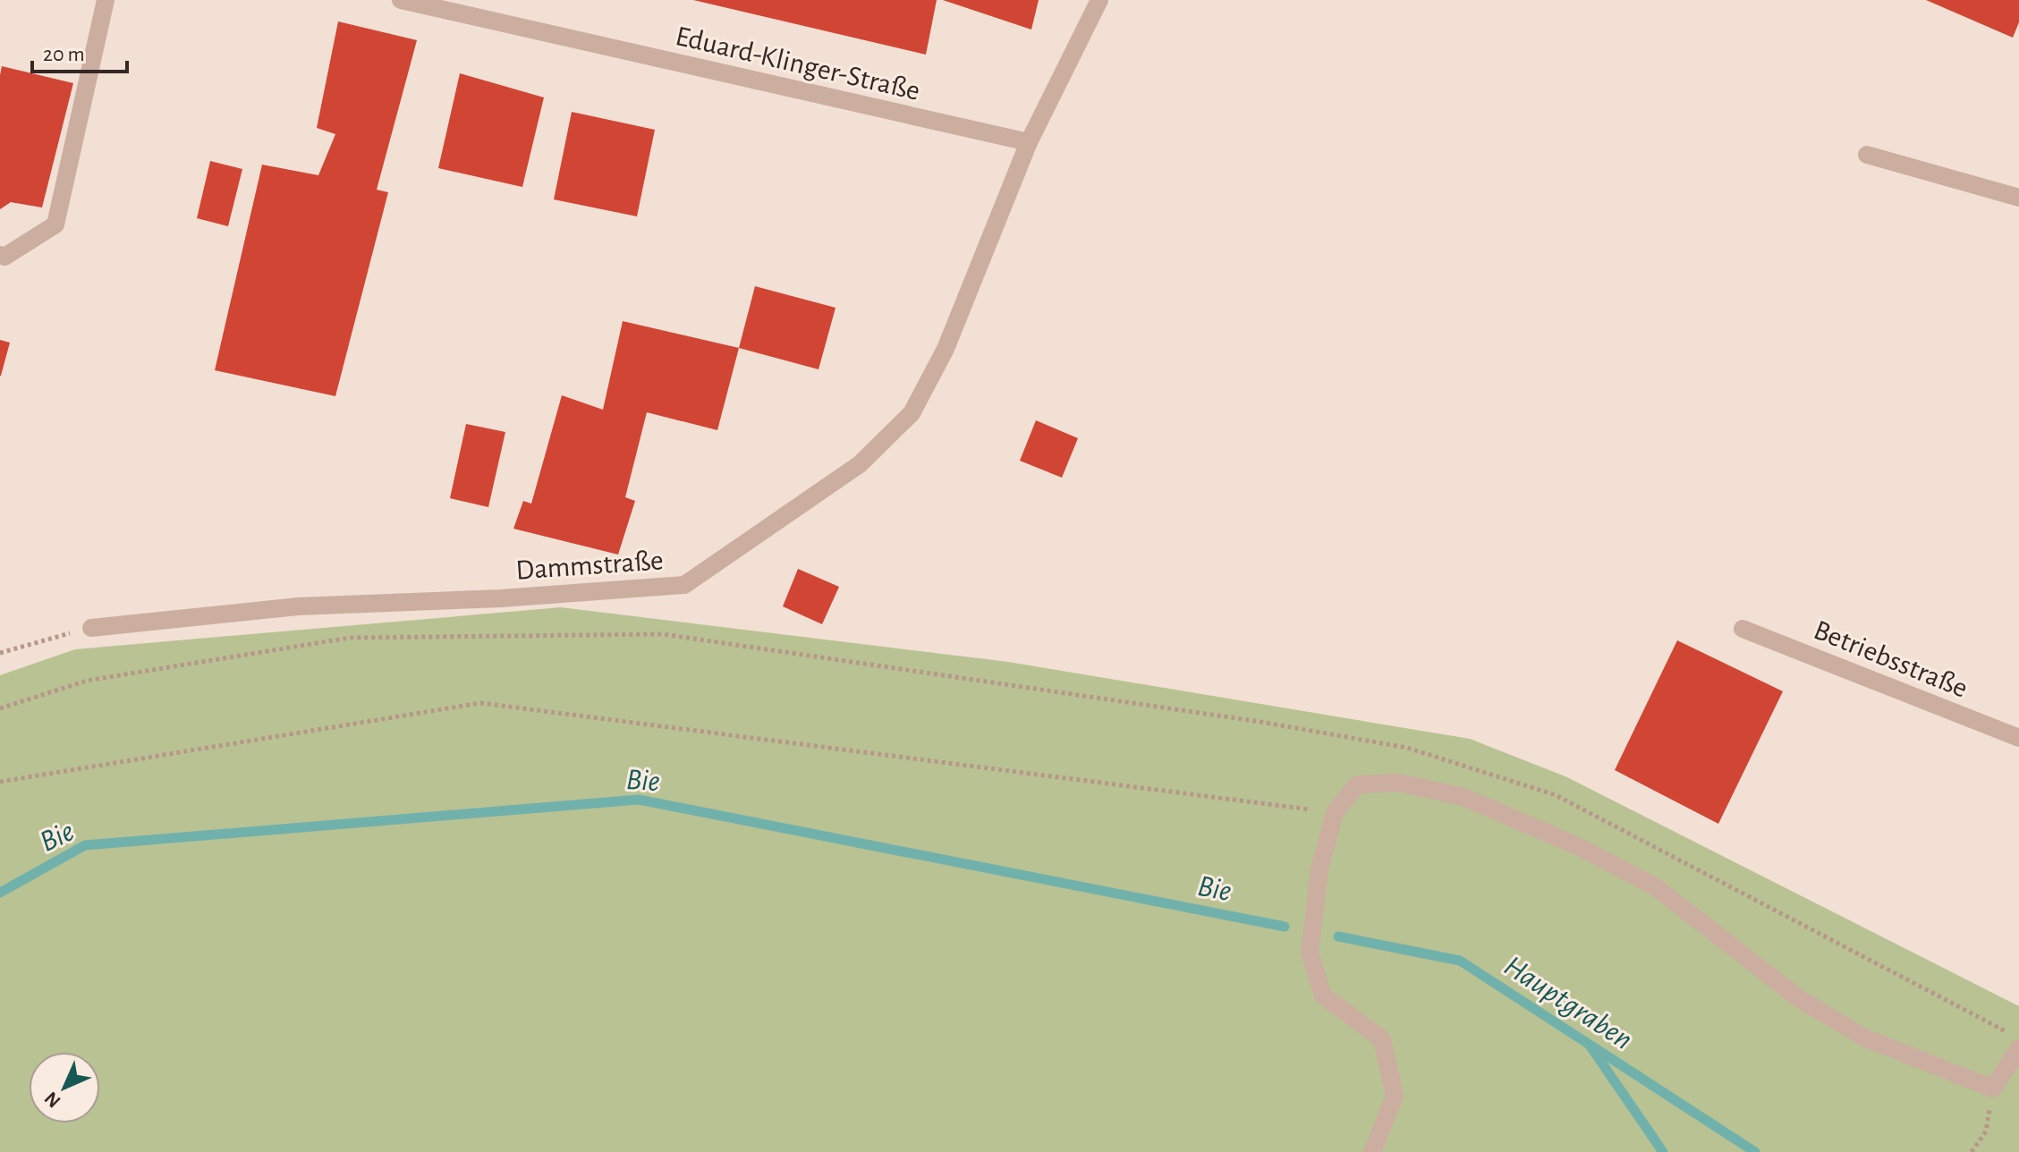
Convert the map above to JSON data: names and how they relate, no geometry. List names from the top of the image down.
{
  "streets": {
    "street": ["Eduard-Klinger-Straße", "Dammstraße", "Betriebsstraße"]
  },
  "crossings": [
    ["Eduard-Klinger-Straße", "Dammstraße"]
  ],
  "water": ["Bie", "Hauptgraben"],
  "scale_bar": "20 m",
  "north": "bottom left"
}
